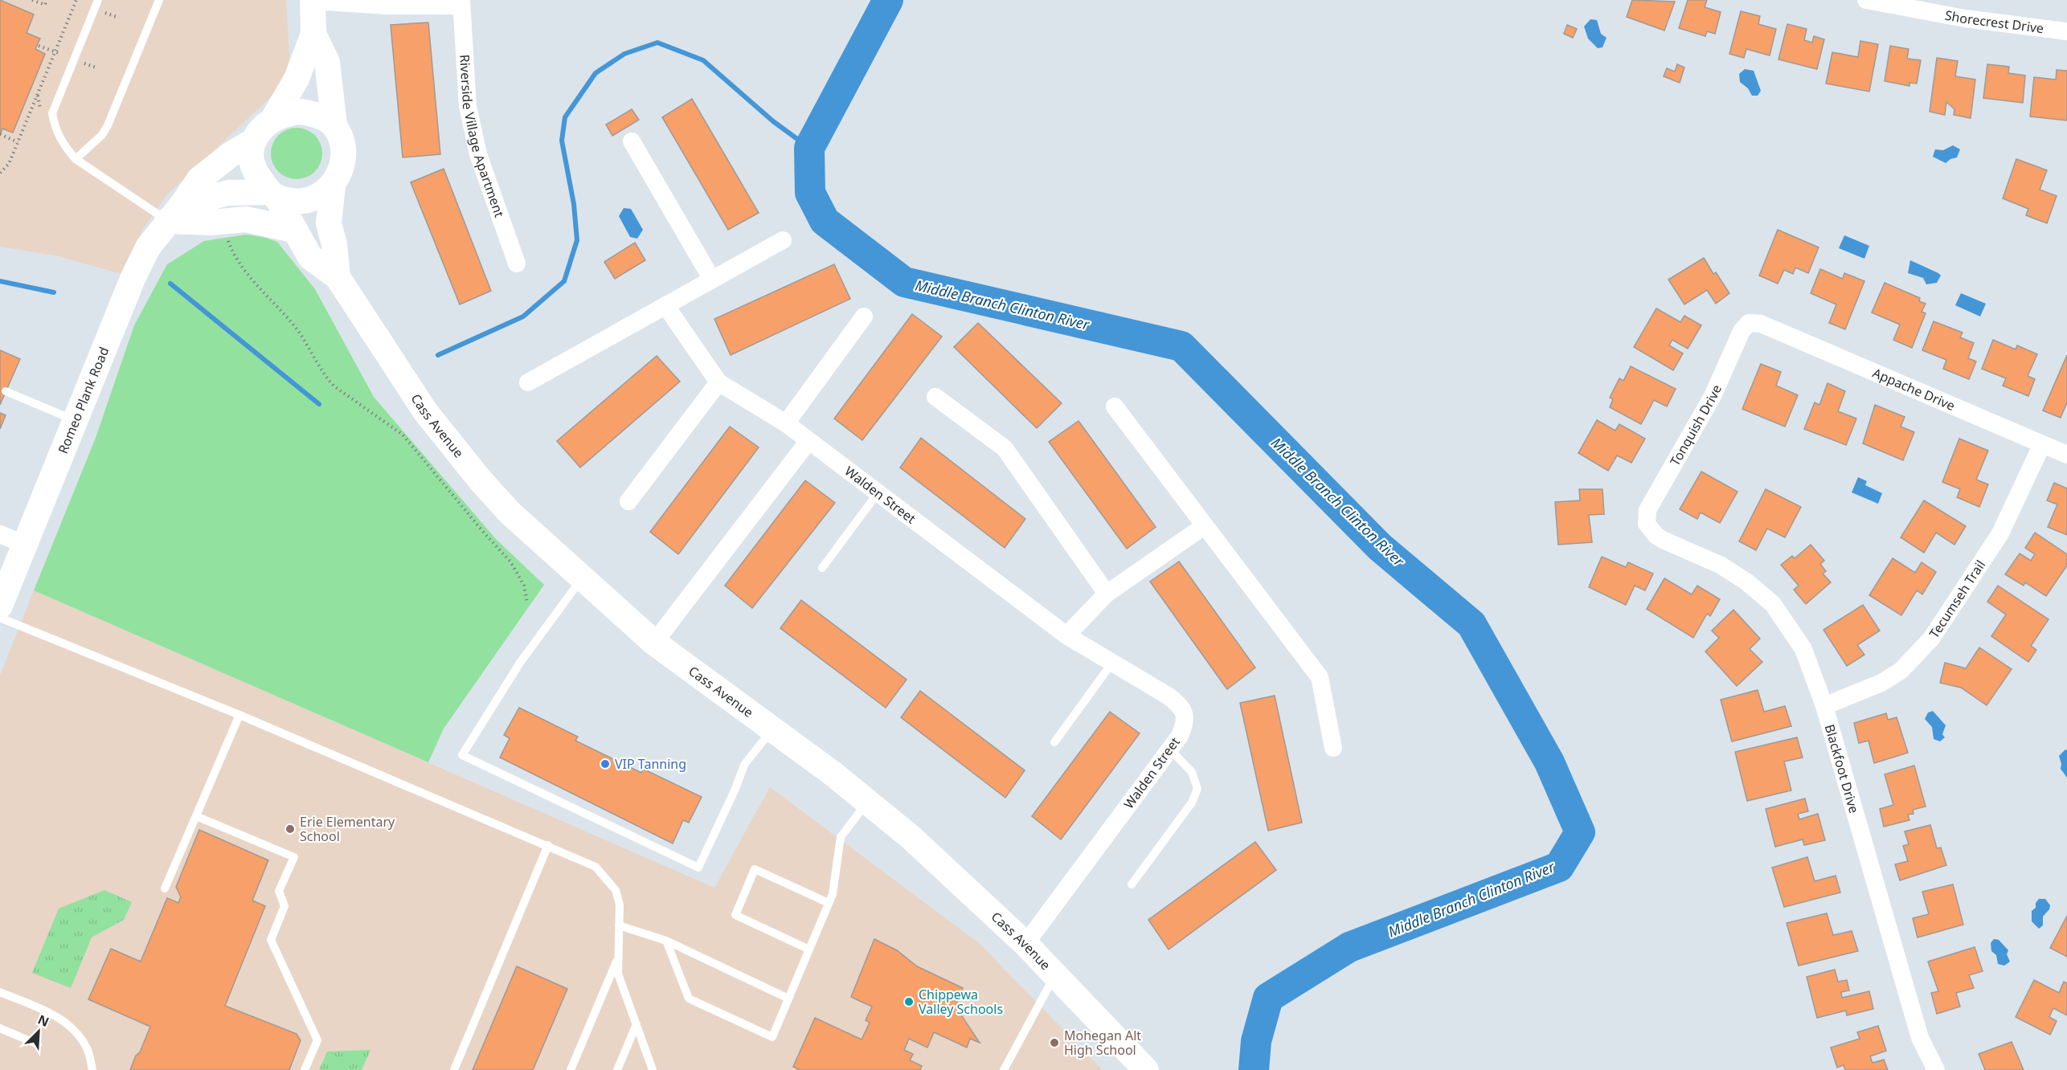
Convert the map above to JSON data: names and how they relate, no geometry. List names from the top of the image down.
{
  "streets": {
    "main road": ["Romeo Plank Road", "Cass Avenue"],
    "street": [
      "Shorecrest Drive",
      "Riverside Village Apartment",
      "Appache Drive",
      "Tonquish Drive",
      "Walden Street",
      "Tecumseh Trail",
      "Blackfoot Drive"
    ]
  },
  "crossings": [
    ["Appache Drive", "Tonquish Drive"],
    ["Appache Drive", "Tecumseh Trail"],
    ["Romeo Plank Road", "Cass Avenue"],
    ["Tonquish Drive", "Blackfoot Drive"],
    ["Cass Avenue", "Walden Street"],
    ["Tecumseh Trail", "Blackfoot Drive"]
  ],
  "water": ["Middle Branch Clinton River"],
  "places": [
    "VIP Tanning",
    "Erie Elementary School",
    "Chippewa Valley Schools",
    "Mohegan Alt High School"
  ],
  "north": "top right"
}
